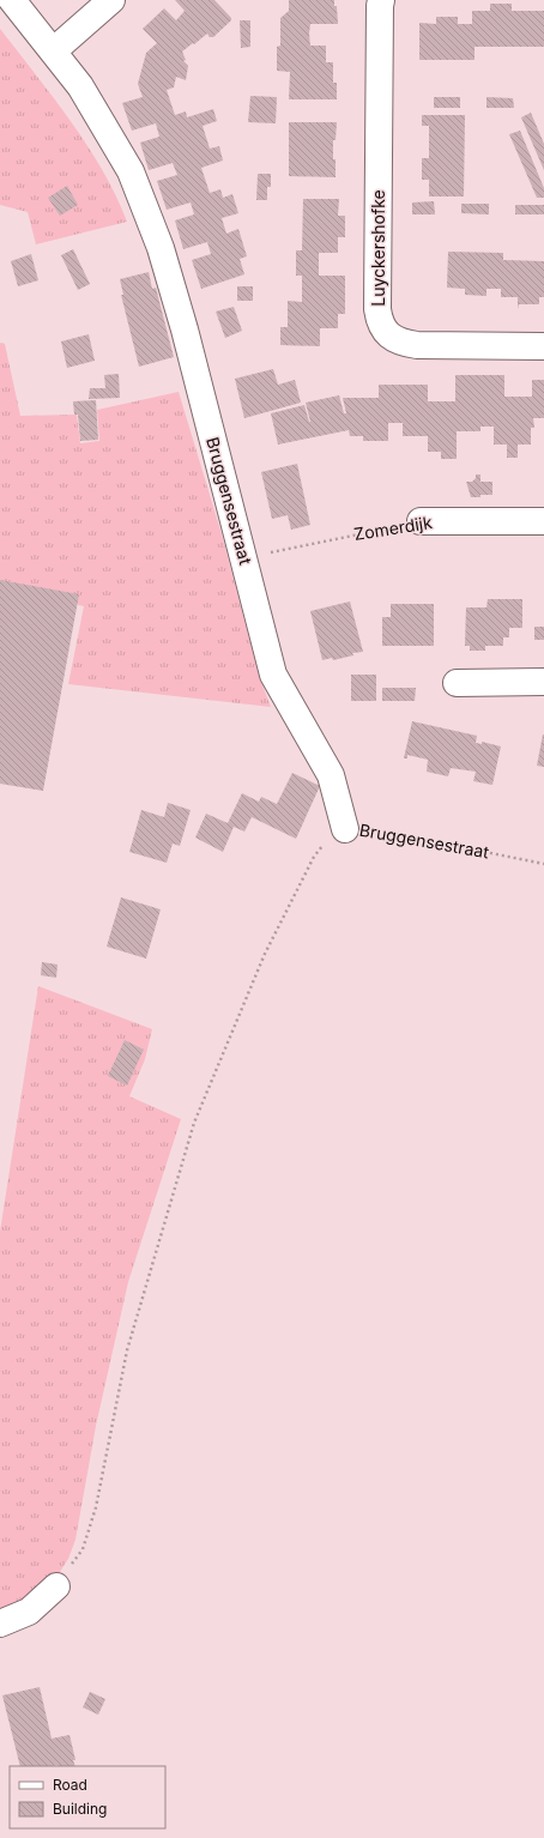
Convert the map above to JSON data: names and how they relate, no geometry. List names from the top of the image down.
{
  "streets": {
    "street": ["Luyckershofke", "Bruggensestraat", "Zomerdijk"]
  },
  "crossings": [
    ["Bruggensestraat", "Zomerdijk"]
  ],
  "legend": ["Road", "Building"]
}
